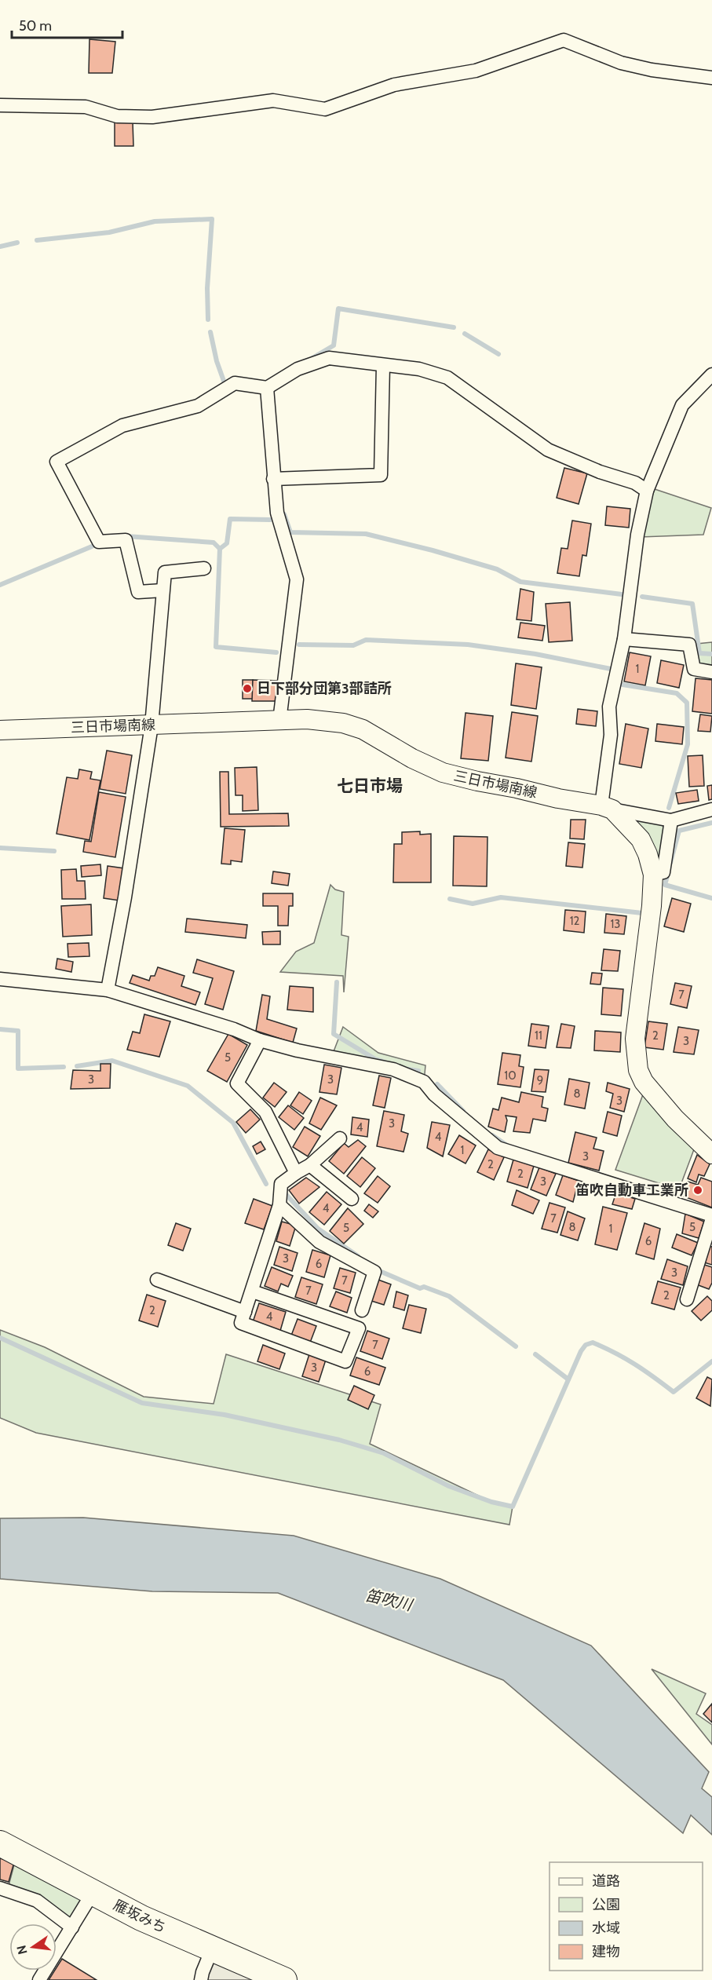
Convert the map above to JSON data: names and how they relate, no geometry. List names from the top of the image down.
{
  "streets": {
    "highway": ["雁坂みち"],
    "main road": ["三日市場南線"]
  },
  "districts": ["七日市場"],
  "water": ["笛吹川"],
  "places": ["日下部分団第3部詰所", "笛吹自動車工業所"],
  "house_numbers": [
    "1",
    "12",
    "13",
    "7",
    "11",
    "2",
    "3",
    "5",
    "10",
    "3",
    "3",
    "9",
    "8",
    "3",
    "3",
    "4",
    "4",
    "1",
    "3",
    "2",
    "2",
    "3",
    "4",
    "7",
    "8",
    "5",
    "5",
    "1",
    "6",
    "3",
    "6",
    "3",
    "7",
    "7",
    "2",
    "2",
    "4",
    "7",
    "3",
    "6"
  ],
  "legend": [
    "道路",
    "公園",
    "水域",
    "建物"
  ],
  "scale_bar": "50 m",
  "north": "left"
}
